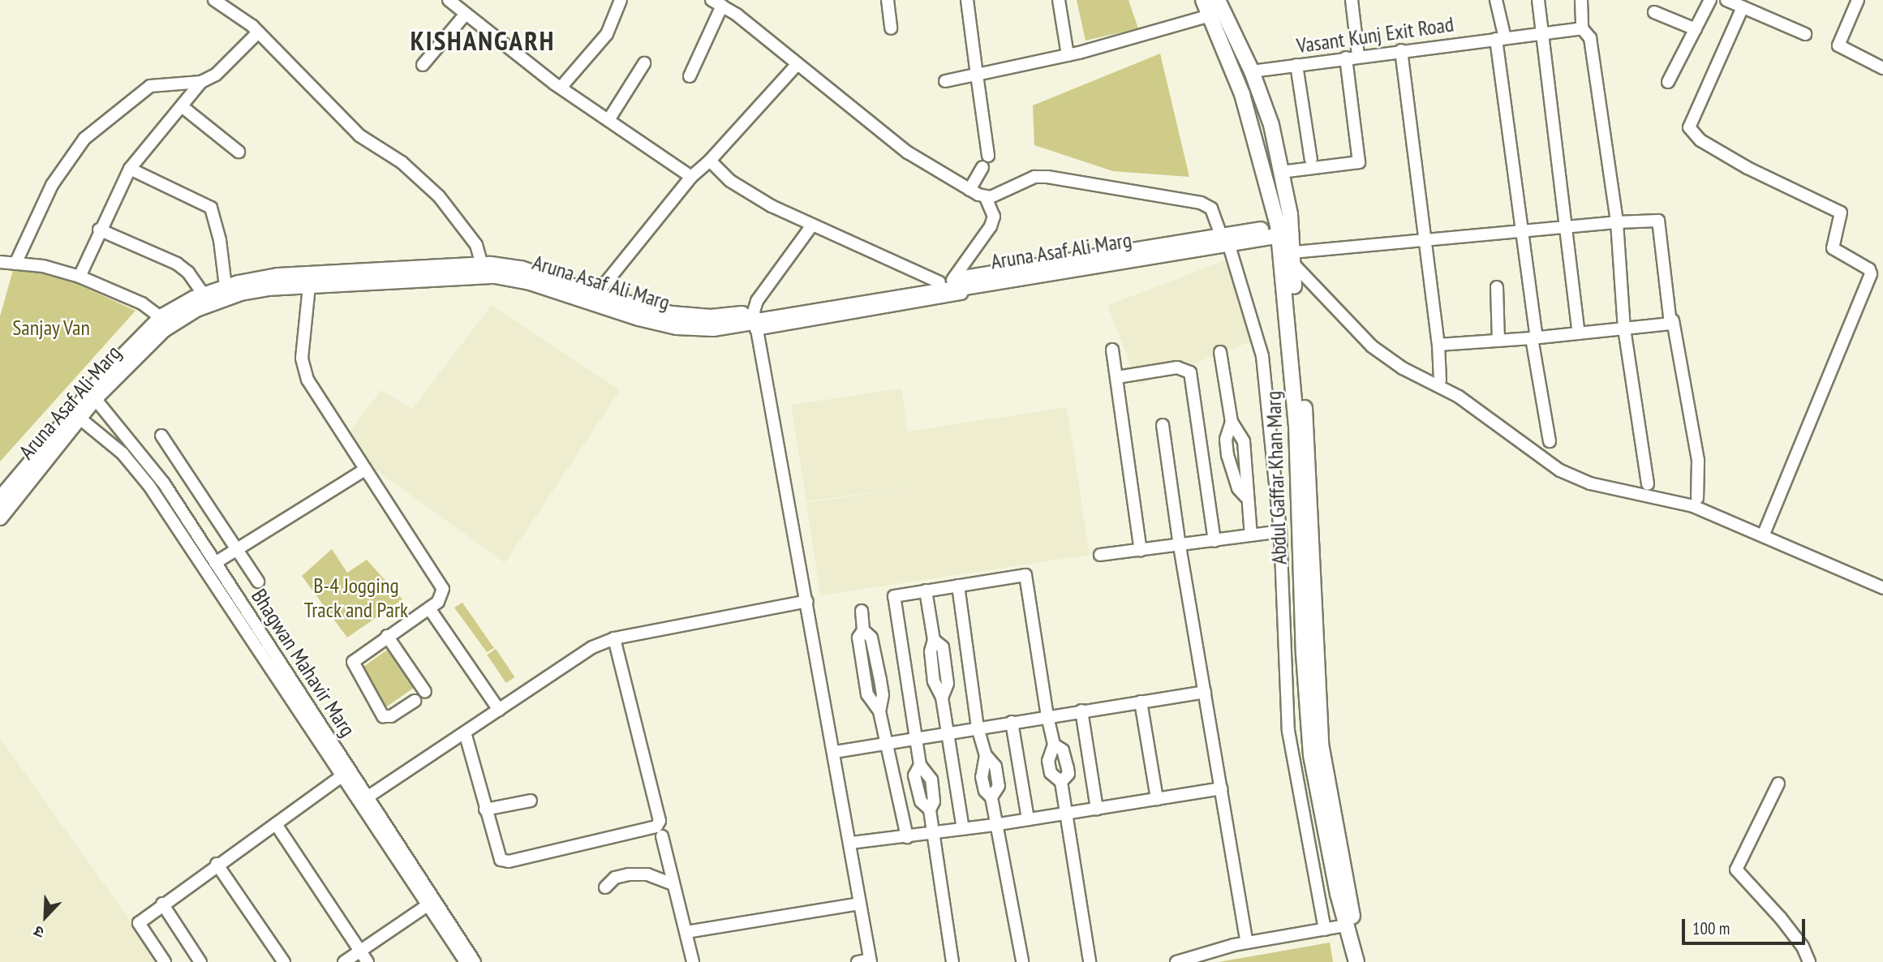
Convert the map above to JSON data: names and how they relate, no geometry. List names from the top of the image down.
{
  "streets": {
    "main road": ["Aruna Asaf Ali Marg", "Abdul Gaffar Khan Marg"],
    "street": ["Vasant Kunj Exit Road", "Bhagwan Mahavir Marg"]
  },
  "crossings": [
    ["Vasant Kunj Exit Road", "Abdul Gaffar Khan Marg"],
    ["Aruna Asaf Ali Marg", "Abdul Gaffar Khan Marg"],
    ["Aruna Asaf Ali Marg", "Bhagwan Mahavir Marg"]
  ],
  "districts": ["KISHANGARH"],
  "parks": ["Sanjay Van", "B-4 Jogging Track and Park"],
  "scale_bar": "100 m",
  "north": "bottom left"
}
